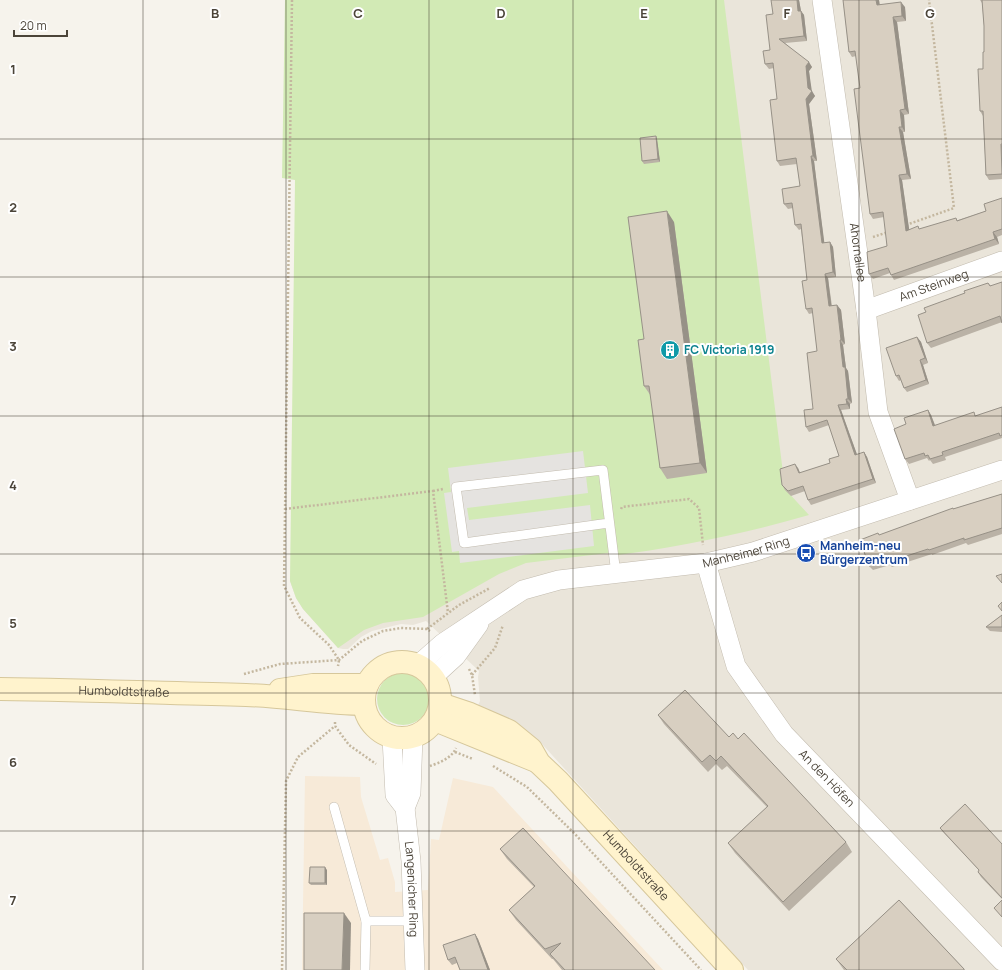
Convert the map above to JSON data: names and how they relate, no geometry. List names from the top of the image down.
{
  "streets": {
    "street": [
      "Ahornallee",
      "Am Steinweg",
      "Manheimer Ring",
      "Humboldtstraße",
      "An den Höfen",
      "Langenicher Ring"
    ]
  },
  "crossings": [
    ["Ahornallee", "Am Steinweg"],
    ["Ahornallee", "Manheimer Ring"],
    ["Manheimer Ring", "Humboldtstraße"],
    ["Manheimer Ring", "An den Höfen"],
    ["Manheimer Ring", "Langenicher Ring"],
    ["Humboldtstraße", "Langenicher Ring"]
  ],
  "places": {
    "building": ["FC Victoria 1919"],
    "bus stop": ["Manheim-neu Bürgerzentrum"]
  },
  "scale_bar": "20 m",
  "grid": {
    "columns": [
      "B",
      "C",
      "D",
      "E",
      "F",
      "G"
    ],
    "rows": [
      "1",
      "2",
      "3",
      "4",
      "5",
      "6",
      "7"
    ]
  }
}
